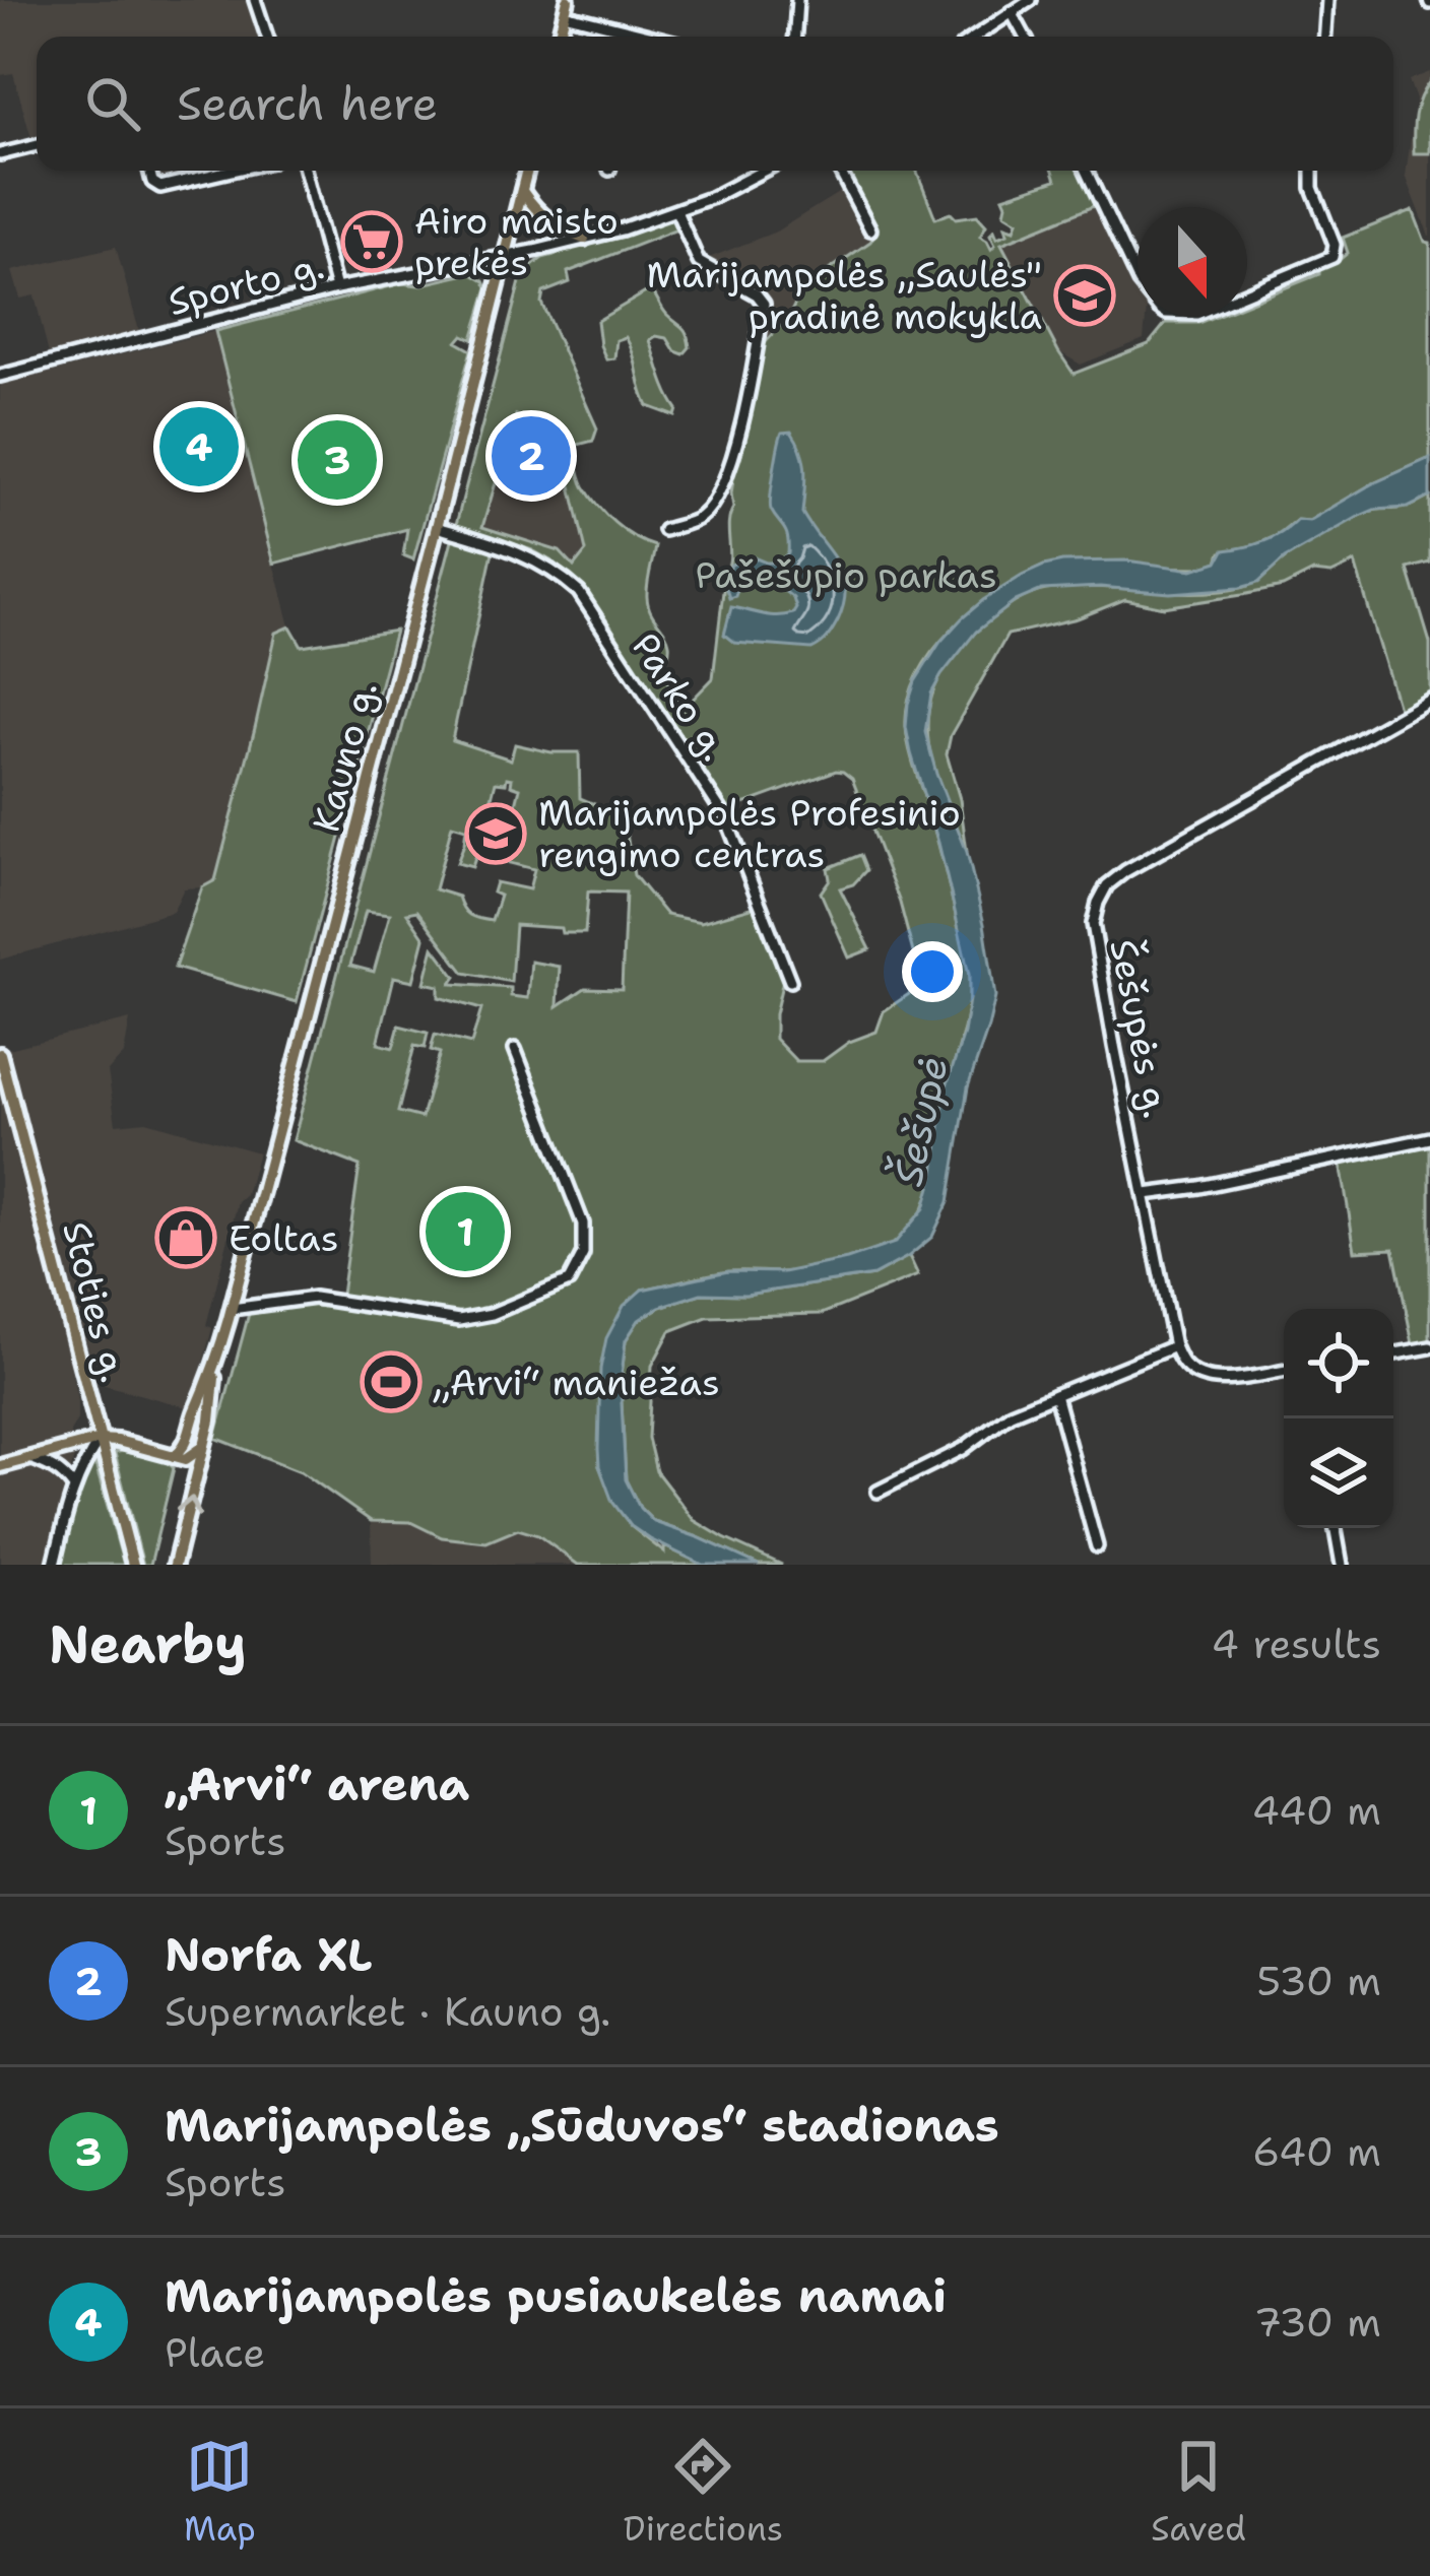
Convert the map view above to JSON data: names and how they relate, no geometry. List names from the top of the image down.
{
  "streets": {
    "main road": ["Kauno g.", "Stoties g."],
    "street": ["Sporto g.", "Parko g.", "Šešupės g."]
  },
  "crossings": [
    ["Sporto g.", "Kauno g."],
    ["Parko g.", "Kauno g."]
  ],
  "water": ["Šešupė"],
  "parks": ["Pašešupio parkas"],
  "places": {
    "supermarket": ["Airo maisto prekės"],
    "school or university": ["Marijampolės ,,Saulės\" pradinė mokykla", "Marijampolės Profesinio rengimo centras"],
    "shop": ["Eoltas"],
    "sports": ["„Arvi“ maniežas"]
  },
  "north": "bottom",
  "page": {
    "search": "Search here",
    "pins": [
      "4",
      "2",
      "3",
      "1"
    ],
    "heading": ["Nearby", "4 results"],
    "list": [
      {
        "mark": "1",
        "name": "„Arvi“ arena",
        "note": "Sports",
        "value": "440 m"
      },
      {
        "mark": "2",
        "name": "Norfa XL",
        "note": "Supermarket · Kauno g.",
        "value": "530 m"
      },
      {
        "mark": "3",
        "name": "Marijampolės „Sūduvos“ stadionas",
        "note": "Sports",
        "value": "640 m"
      },
      {
        "mark": "4",
        "name": "Marijampolės pusiaukelės namai",
        "note": "Place",
        "value": "730 m"
      }
    ],
    "nav": ["Map", "Directions", "Saved"]
  }
}
